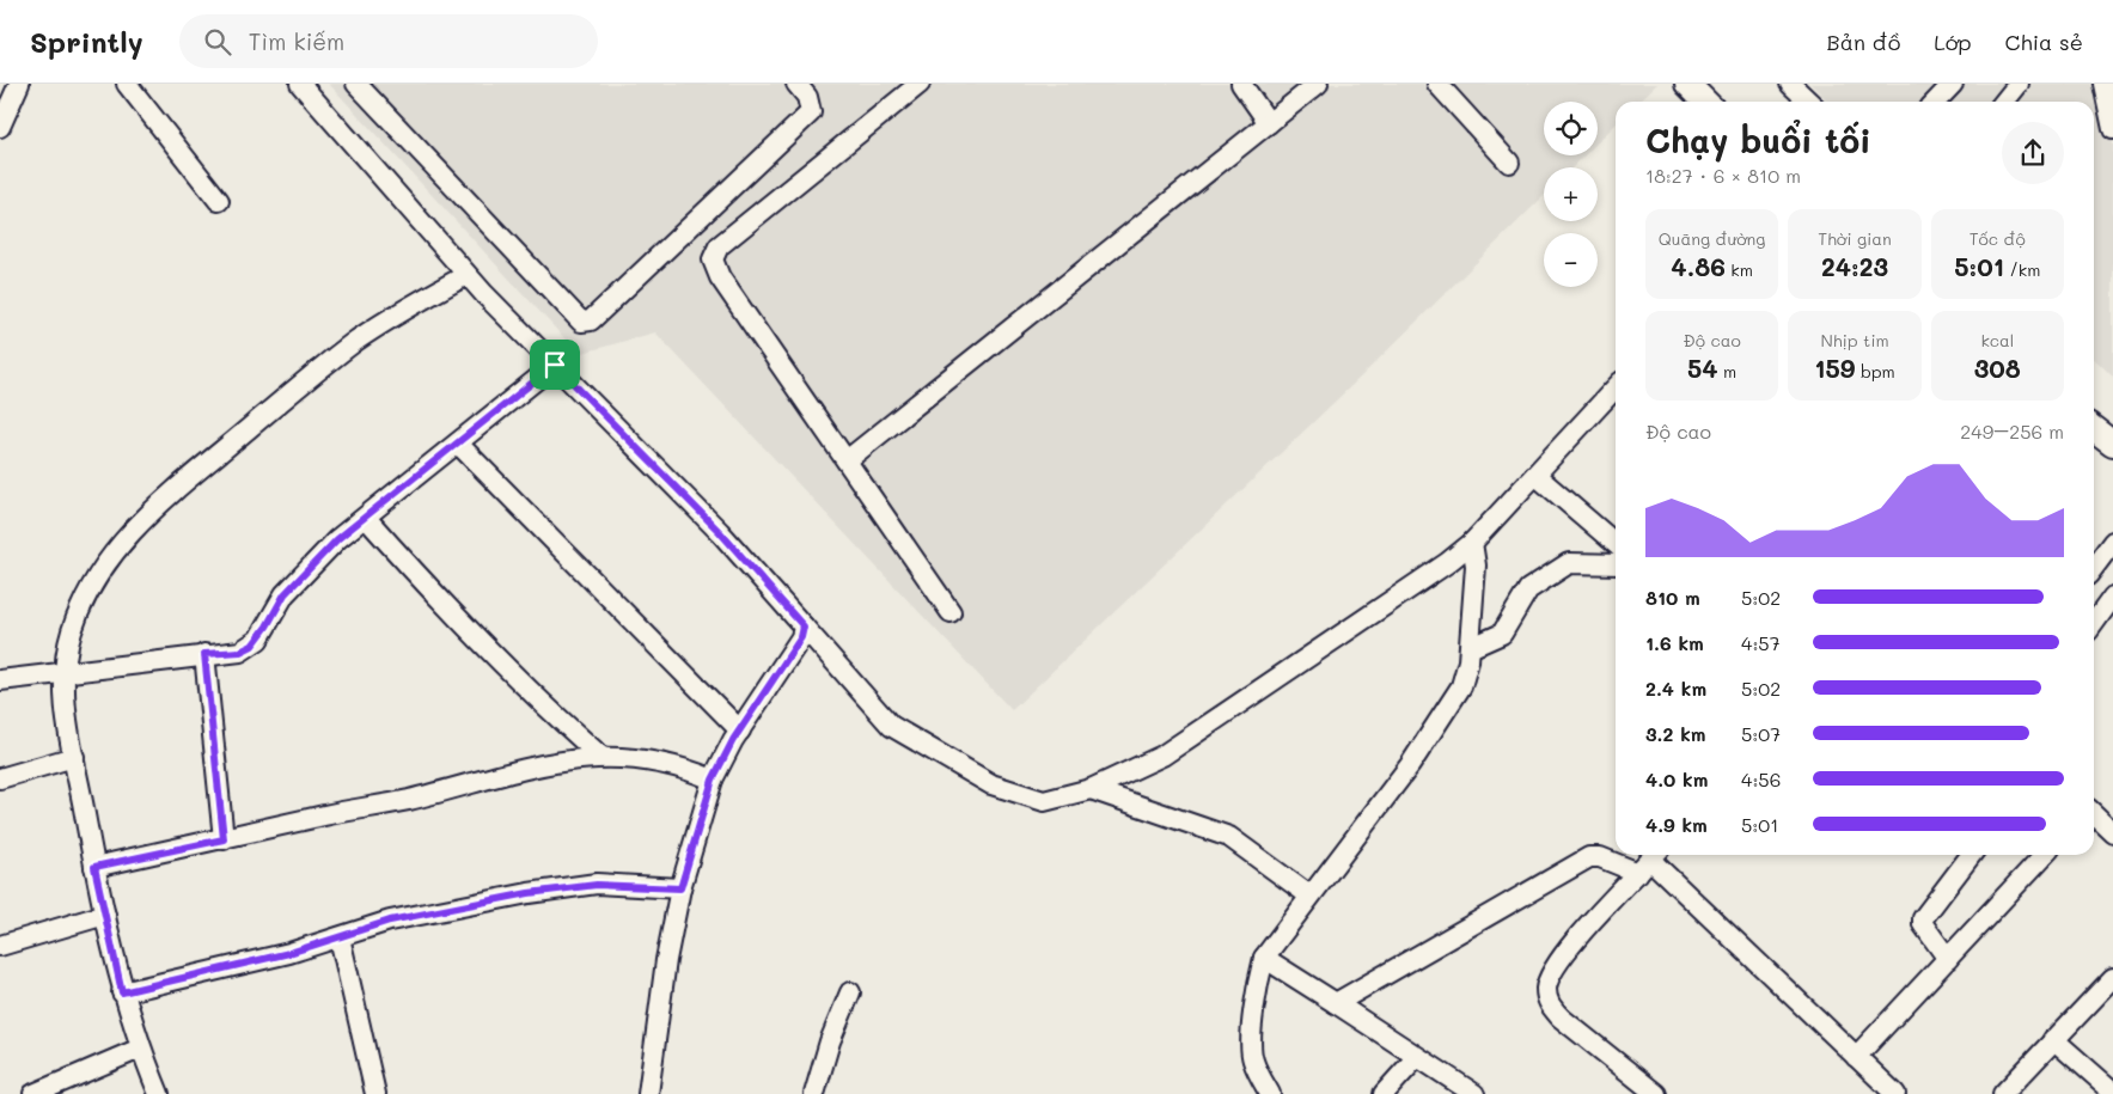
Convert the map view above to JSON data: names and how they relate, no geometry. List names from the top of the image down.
{
  "page": {
    "header": "Sprintly",
    "search": "Tìm kiếm",
    "nav": ["Bản đồ", "Lớp", "Chia sẻ"],
    "map_buttons": ["+", "−"],
    "heading": ["Chạy buổi tối", "18:27 · 6 × 810 m"],
    "stats": [
      ["Quãng đường", "4.86 km"],
      ["Thời gian", "24:23"],
      ["Tốc độ", "5:01 /km"],
      ["Độ cao", "54 m"],
      ["Nhịp tim", "159 bpm"],
      ["kcal", "308"]
    ],
    "chart": ["Độ cao", "249–256 m"],
    "list": [
      {
        "name": "810 m",
        "note": "5:02"
      },
      {
        "name": "1.6 km",
        "note": "4:57"
      },
      {
        "name": "2.4 km",
        "note": "5:02"
      },
      {
        "name": "3.2 km",
        "note": "5:07"
      },
      {
        "name": "4.0 km",
        "note": "4:56"
      },
      {
        "name": "4.9 km",
        "note": "5:01"
      }
    ]
  }
}
